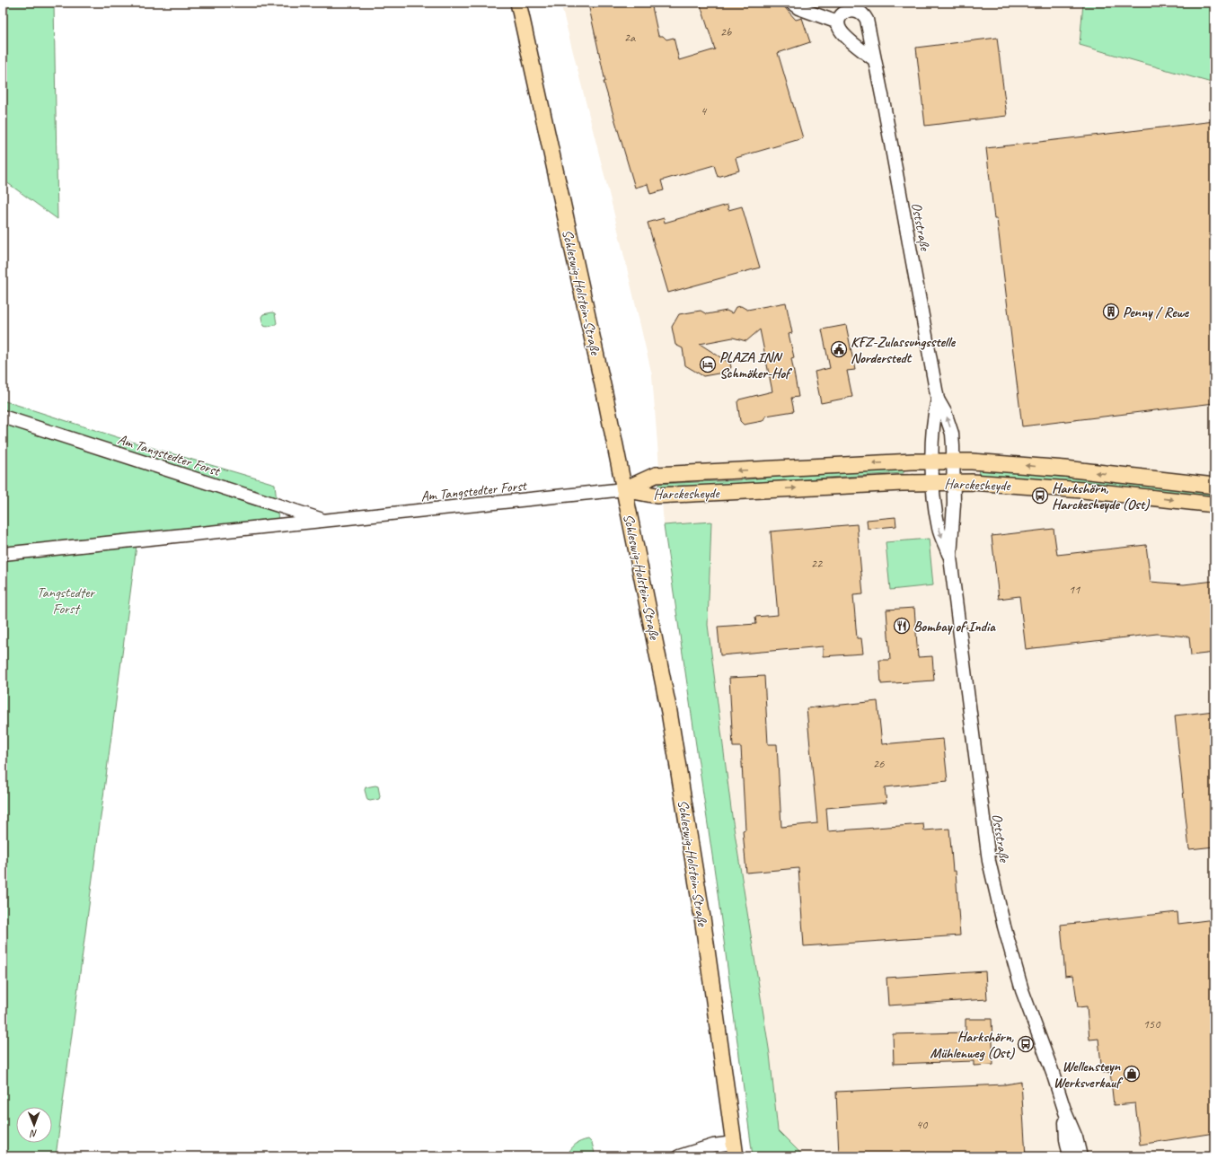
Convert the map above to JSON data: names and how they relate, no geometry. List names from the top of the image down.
{
  "streets": {
    "main road": ["Schleswig-Holstein-Straße", "Harckesheyde"],
    "street": ["Oststraße", "Am Tangstedter Forst"]
  },
  "crossings": [
    ["Oststraße", "Harckesheyde"],
    ["Schleswig-Holstein-Straße", "Am Tangstedter Forst"],
    ["Schleswig-Holstein-Straße", "Harckesheyde"],
    ["Am Tangstedter Forst", "Harckesheyde"]
  ],
  "parks": ["Tangstedter Forst"],
  "places": {
    "building": ["Penny / Rewe"],
    "public building": ["KFZ-Zulassungsstelle Norderstedt"],
    "hotel": ["PLAZA INN Schmöker-Hof"],
    "bus stop": ["Harkshörn, Harckesheyde (Ost)", "Harkshörn, Mühlenweg (Ost)"],
    "restaurant": ["Bombay of India"],
    "shop": ["Wellensteyn Werksverkauf"]
  },
  "house_numbers": [
    "2b",
    "2a",
    "4",
    "22",
    "11",
    "26",
    "150",
    "40"
  ],
  "north": "bottom"
}
